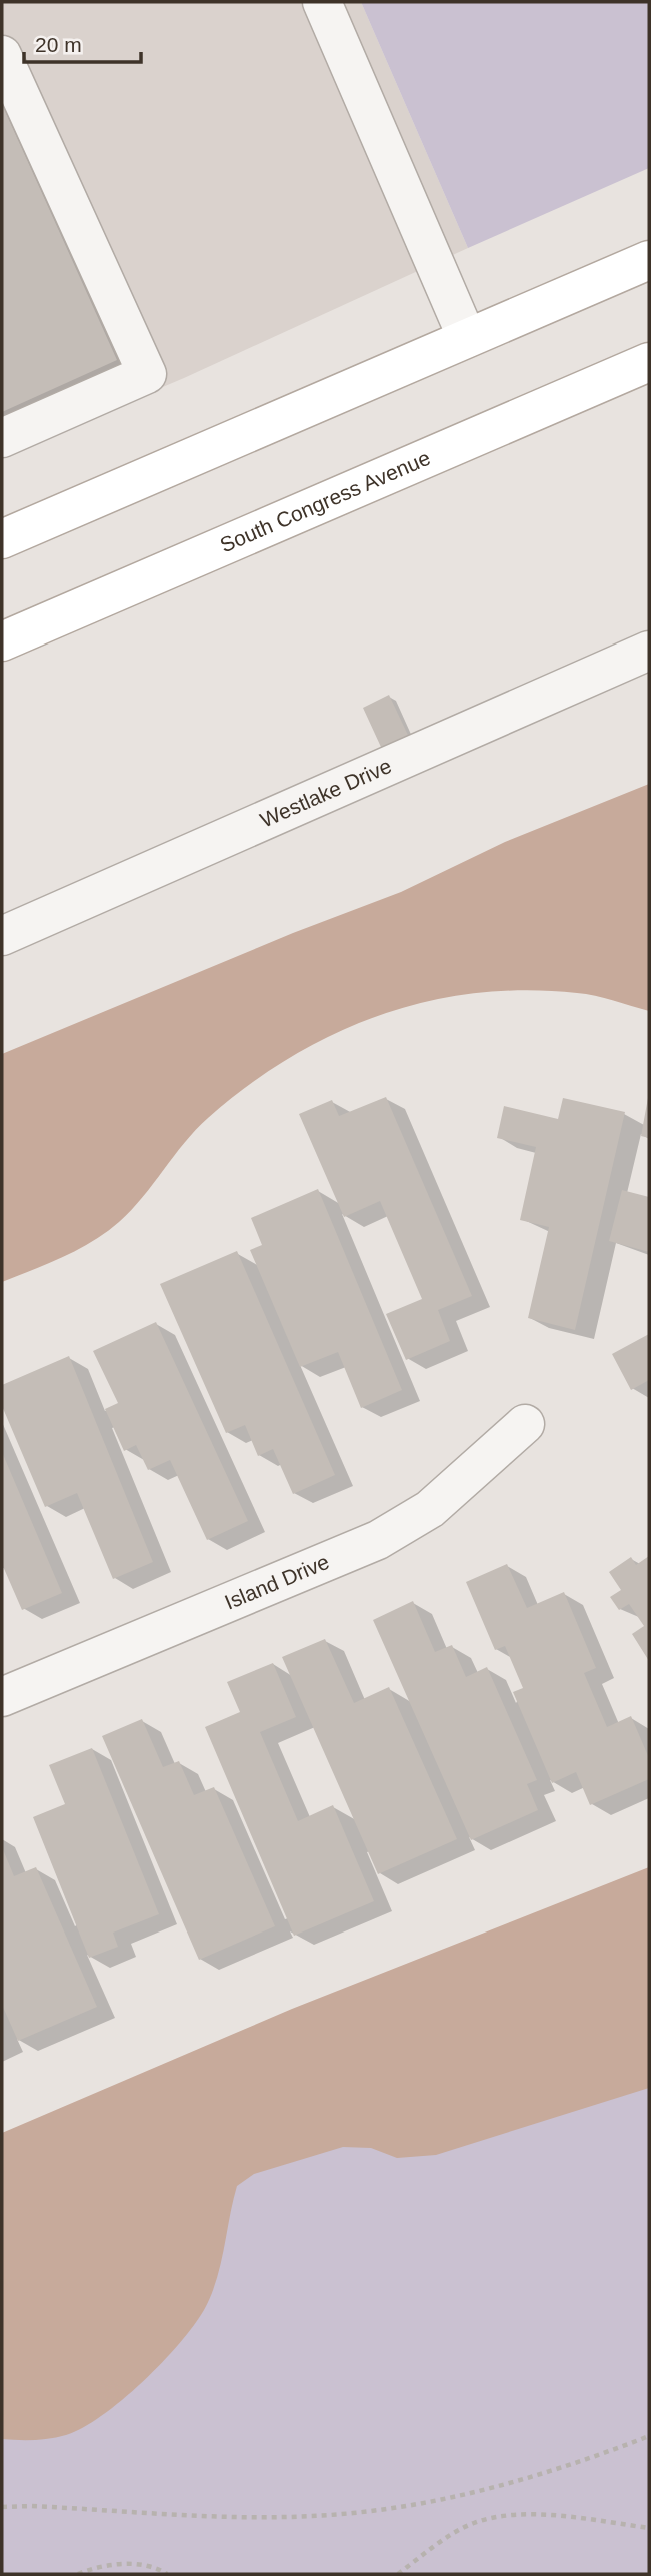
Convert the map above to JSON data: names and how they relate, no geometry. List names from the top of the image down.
{
  "streets": {
    "main road": ["South Congress Avenue"],
    "street": ["Westlake Drive", "Island Drive"]
  },
  "scale_bar": "20 m"
}
